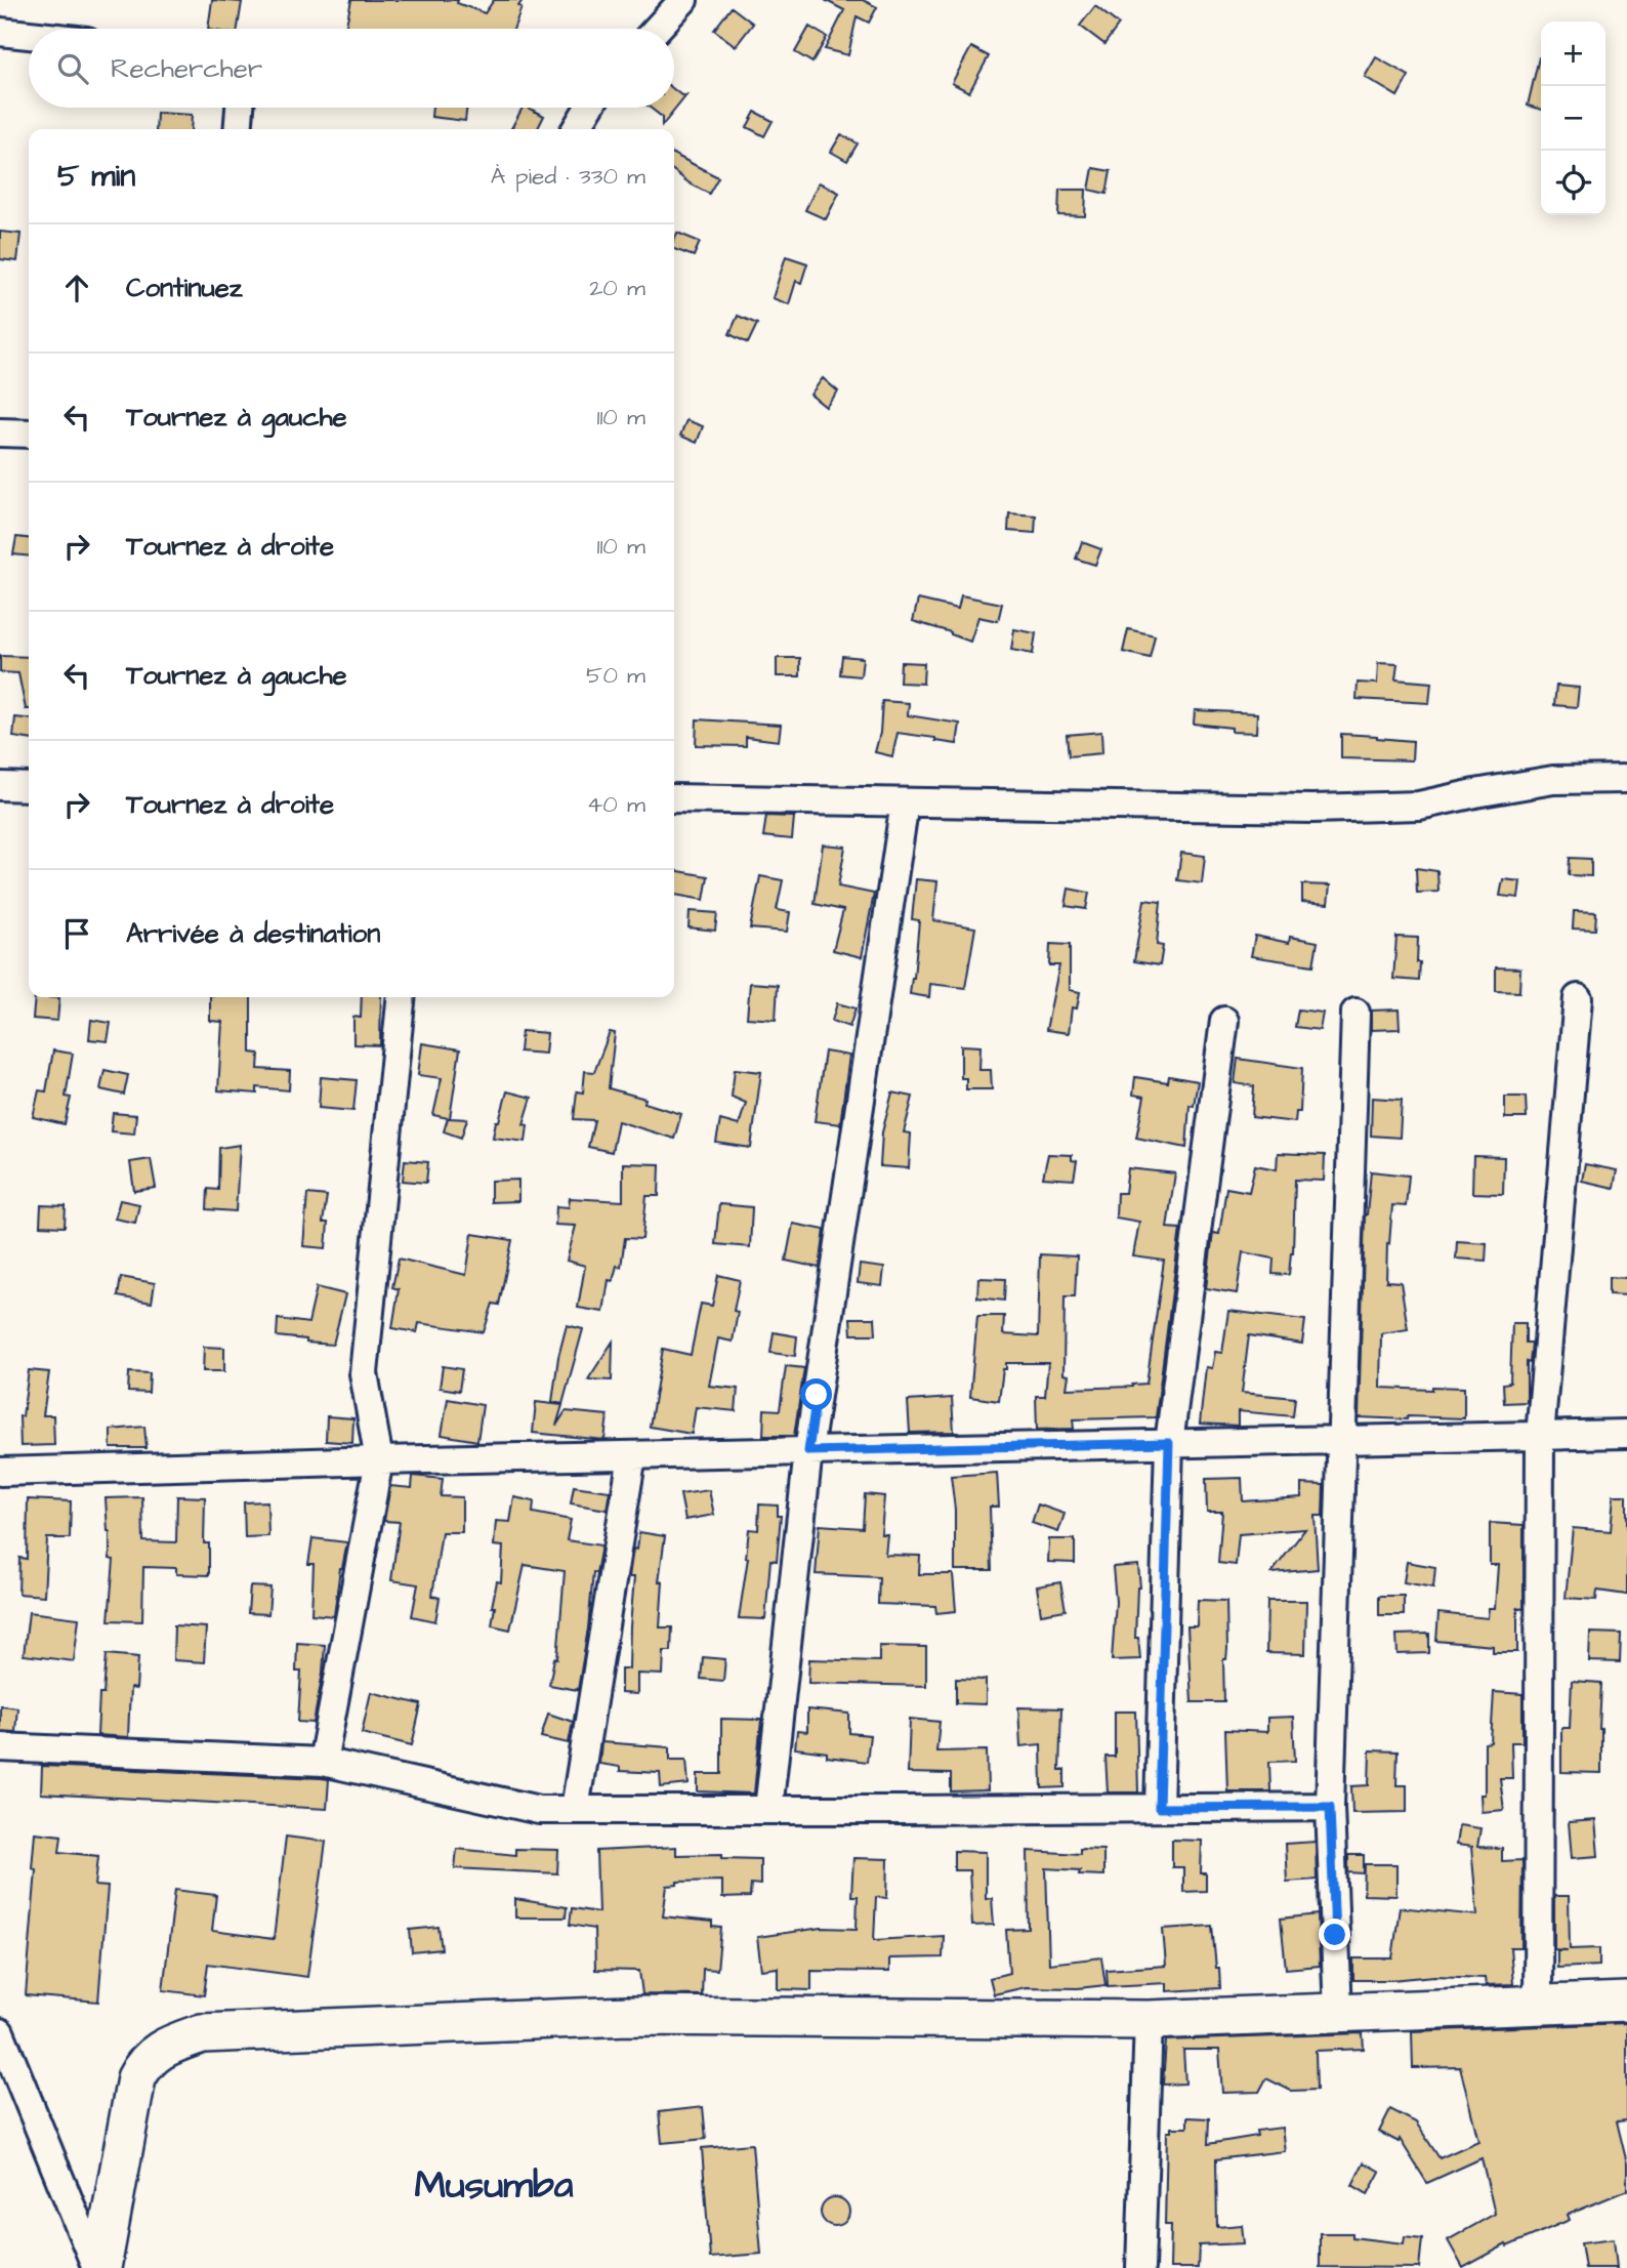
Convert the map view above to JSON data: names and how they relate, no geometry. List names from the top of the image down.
{
  "districts": ["Musumba"],
  "page": {
    "map_buttons": ["+", "−"],
    "search": "Rechercher",
    "heading": ["5 min", "À pied · 330 m"],
    "list": [
      ["Continuez", "20 m"],
      ["Tournez à gauche", "110 m"],
      ["Tournez à droite", "110 m"],
      ["Tournez à gauche", "50 m"],
      ["Tournez à droite", "40 m"],
      "Arrivée à destination"
    ]
  }
}
